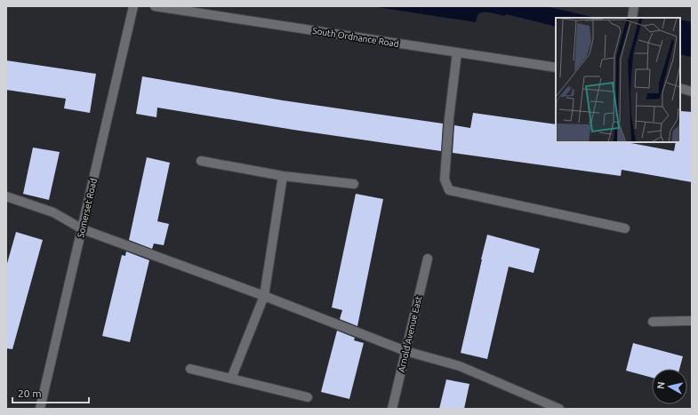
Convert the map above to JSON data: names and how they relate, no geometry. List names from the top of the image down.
{
  "streets": {
    "street": ["South Ordnance Road", "Somerset Road", "Arnold Avenue East"]
  },
  "scale_bar": "20 m",
  "north": "left"
}
